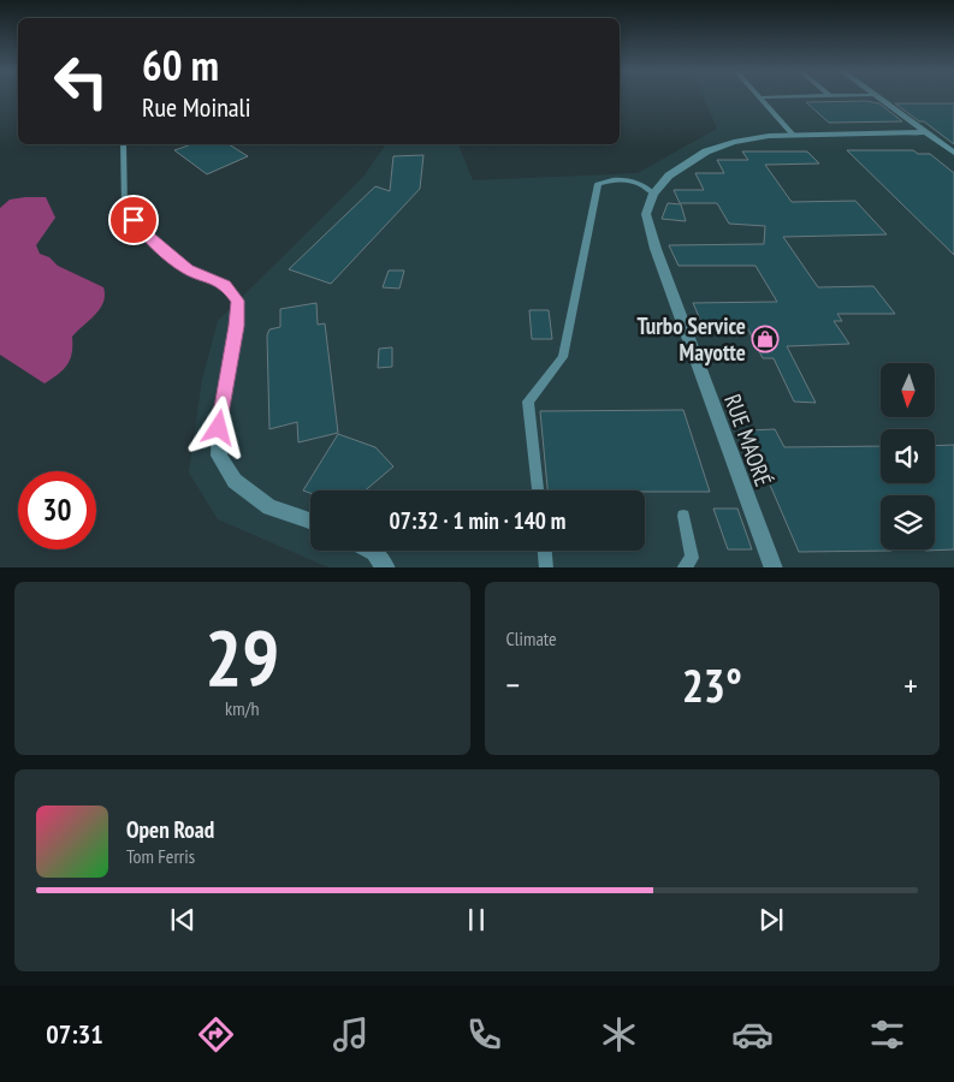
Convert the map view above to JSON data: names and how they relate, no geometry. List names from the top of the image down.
{
  "streets": {
    "street": ["RUE MAORÉ"]
  },
  "places": {
    "shop": ["Turbo Service Mayotte"]
  },
  "north": "bottom",
  "page": {
    "turn": ["60 m", "Rue Moinali"],
    "limit": "30",
    "trip": "07:32 · 1 min · 140 m",
    "tile": [
      ["29", "km/h"],
      "Climate"
    ],
    "heat": ["−", "23°", "+"],
    "song": ["Open Road", "Tom Ferris"],
    "tabs": "07:31"
  }
}
